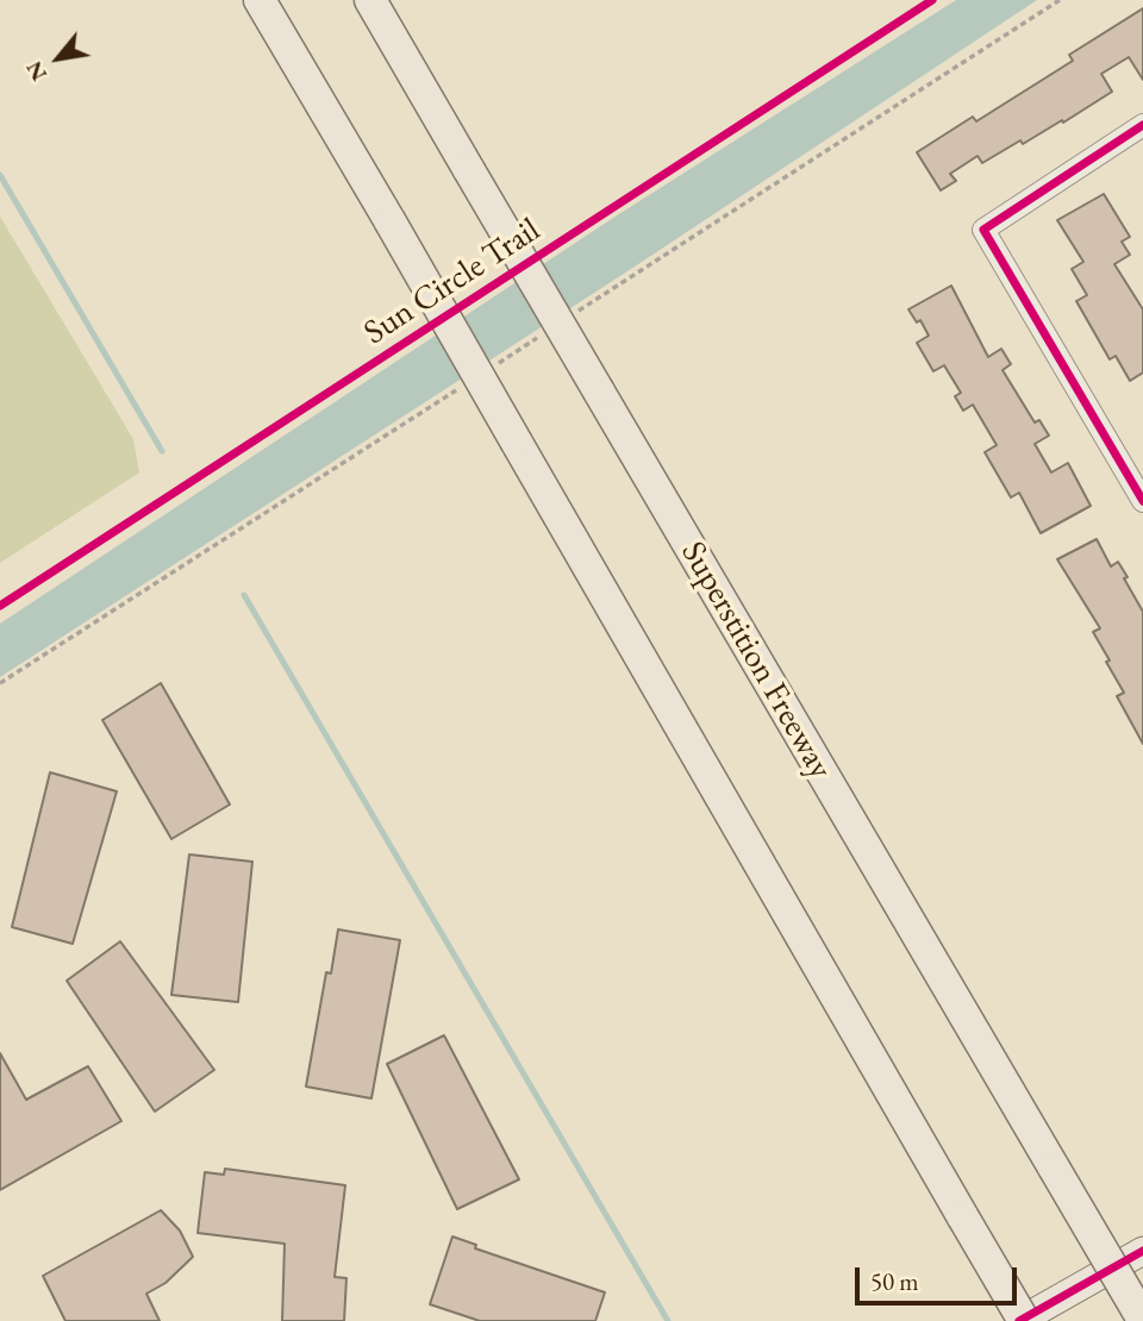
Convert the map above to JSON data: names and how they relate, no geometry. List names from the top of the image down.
{
  "streets": {
    "highway": ["Superstition Freeway"],
    "cycle path": ["Sun Circle Trail"]
  },
  "scale_bar": "50 m",
  "north": "bottom left"
}
